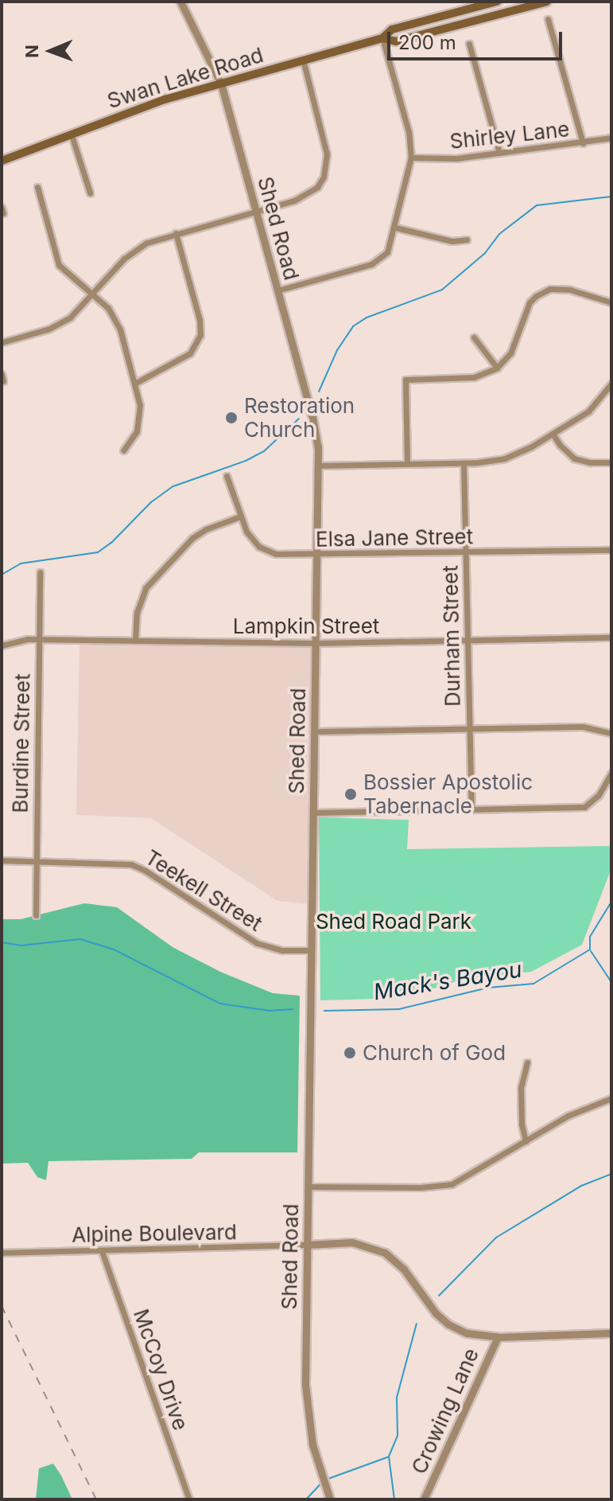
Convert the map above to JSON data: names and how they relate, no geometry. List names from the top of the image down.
{
  "streets": {
    "main road": ["Swan Lake Road"],
    "street": [
      "Shirley Lane",
      "Shed Road",
      "Elsa Jane Street",
      "Lampkin Street",
      "Durham Street",
      "Burdine Street",
      "Teekell Street",
      "Alpine Boulevard",
      "McCoy Drive",
      "Crowing Lane"
    ]
  },
  "crossings": [
    ["Swan Lake Road", "Shed Road"],
    ["Shed Road", "Elsa Jane Street"],
    ["Shed Road", "Lampkin Street"],
    ["Shed Road", "Teekell Street"],
    ["Shed Road", "Alpine Boulevard"],
    ["Elsa Jane Street", "Durham Street"],
    ["Lampkin Street", "Durham Street"],
    ["Lampkin Street", "Burdine Street"],
    ["Burdine Street", "Teekell Street"],
    ["Alpine Boulevard", "McCoy Drive"]
  ],
  "water": ["Mack's Bayou"],
  "parks": ["Shed Road Park"],
  "places": ["Restoration Church", "Bossier Apostolic Tabernacle", "Church of God"],
  "scale_bar": "200 m",
  "north": "left"
}
